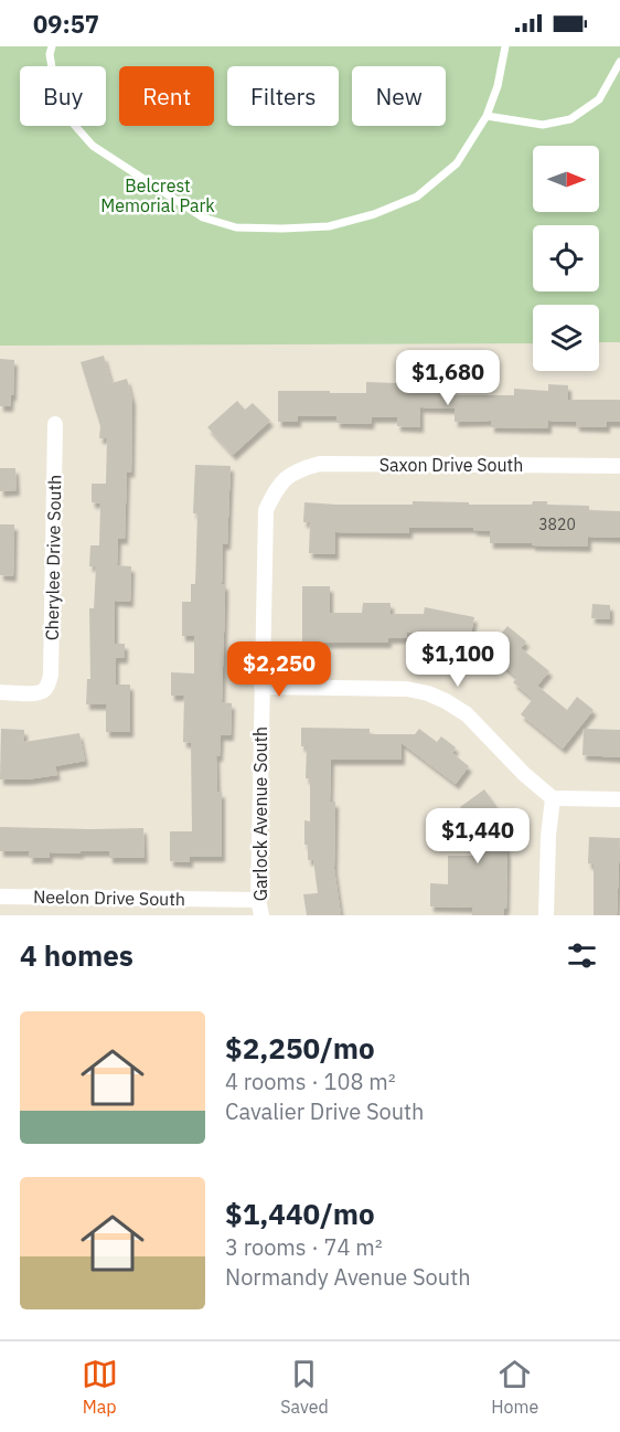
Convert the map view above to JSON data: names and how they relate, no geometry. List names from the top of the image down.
{
  "streets": {
    "street": [
      "Saxon Drive South",
      "Cherylee Drive South",
      "Garlock Avenue South",
      "Neelon Drive South"
    ]
  },
  "crossings": [
    ["Saxon Drive South", "Garlock Avenue South"],
    ["Garlock Avenue South", "Neelon Drive South"]
  ],
  "parks": ["Belcrest Memorial Park"],
  "house_numbers": ["3820"],
  "north": "right",
  "page": {
    "status": "09:57",
    "chip": [
      "Buy",
      "Rent",
      "Filters",
      "New"
    ],
    "price": [
      "$1,680",
      "$1,100",
      "$2,250",
      "$1,440"
    ],
    "heading": "4 homes",
    "list": [
      {
        "name": "$2,250/mo",
        "note": "4 rooms · 108 m² · Cavalier Drive South"
      },
      {
        "name": "$1,440/mo",
        "note": "3 rooms · 74 m² · Normandy Avenue South"
      }
    ],
    "tabs": ["Map", "Saved", "Home"]
  }
}
